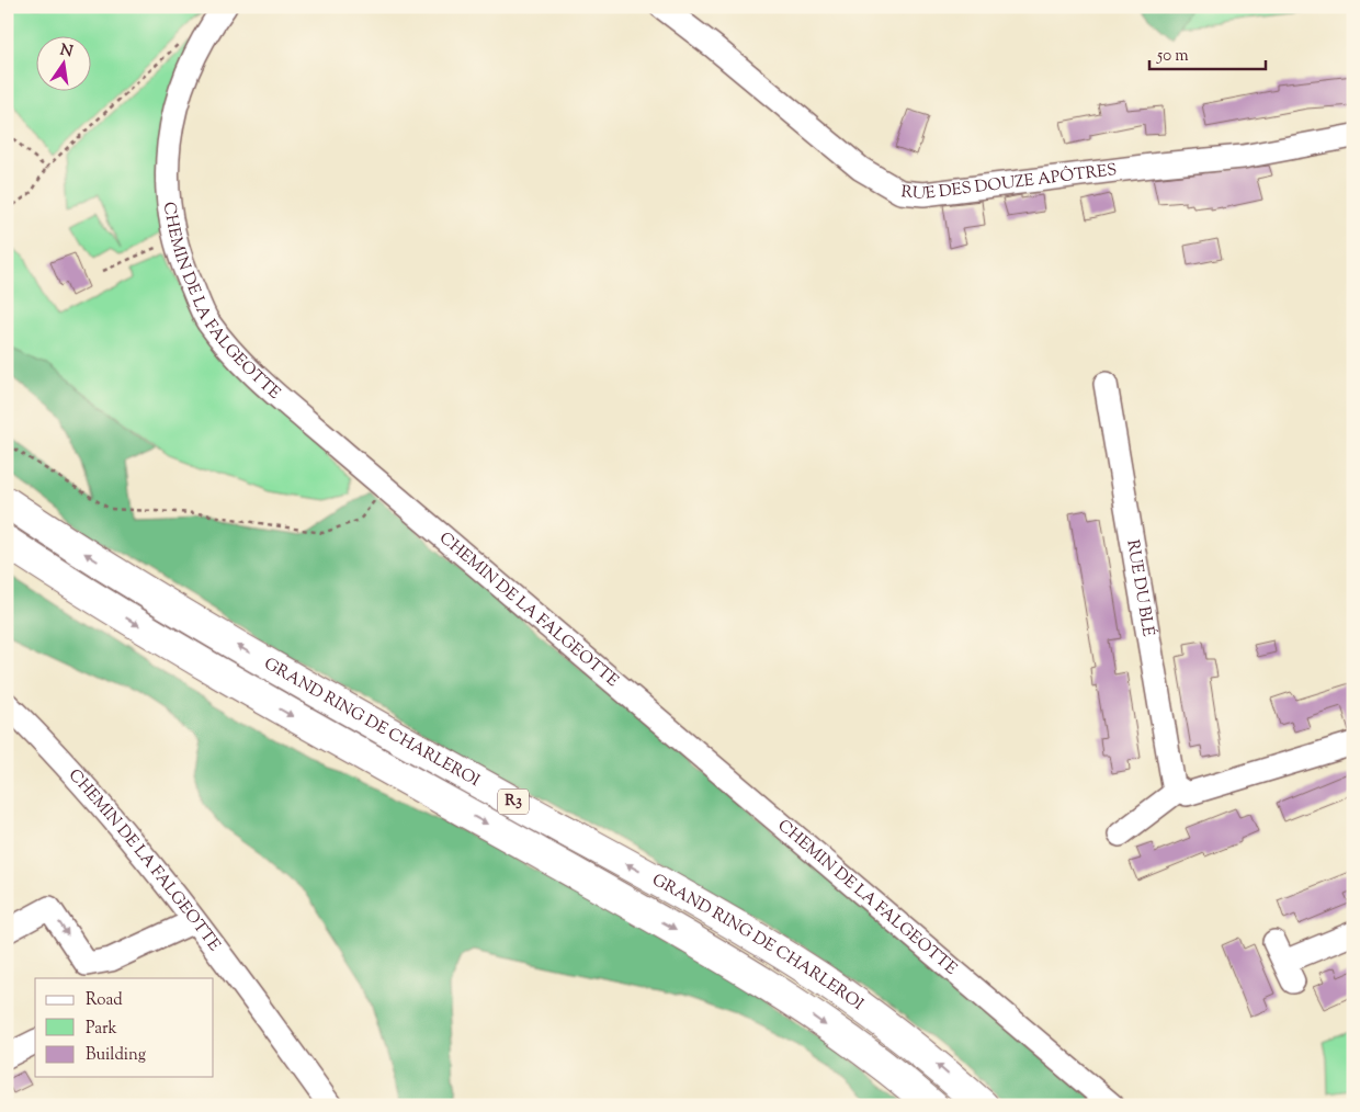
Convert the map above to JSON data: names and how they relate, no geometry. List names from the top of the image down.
{
  "streets": {
    "highway": ["GRAND RING DE CHARLEROI", "R3"],
    "street": ["RUE DES DOUZE APÔTRES", "CHEMIN DE LA FALGEOTTE", "RUE DU BLÉ"]
  },
  "legend": ["Road", "Park", "Building"],
  "scale_bar": "50 m",
  "north": "top"
}
